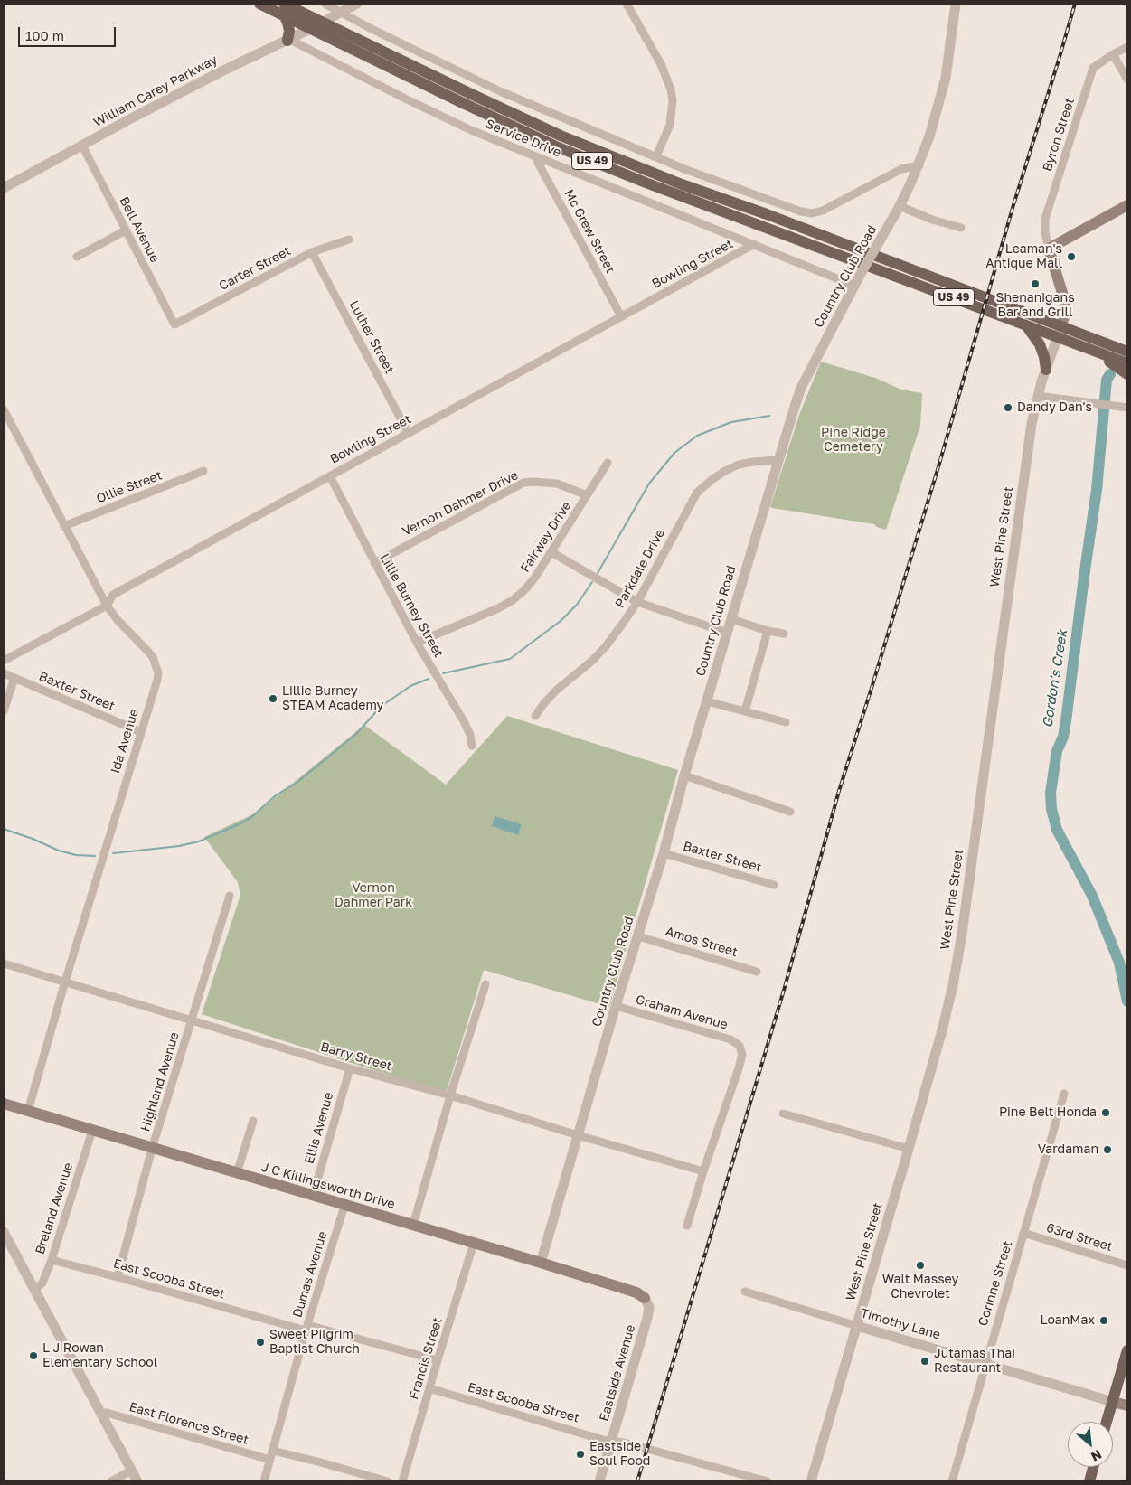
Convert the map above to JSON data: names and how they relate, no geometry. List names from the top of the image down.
{
  "streets": {
    "main road": [
      "US 49",
      "West Pine Street",
      "J C Killingsworth Drive",
      "Timothy Lane"
    ],
    "street": [
      "William Carey Parkway",
      "Byron Street",
      "Service Drive",
      "Bell Avenue",
      "Mc Grew Street",
      "Bowling Street",
      "Carter Street",
      "Country Club Road",
      "Luther Street",
      "Ollie Street",
      "Vernon Dahmer Drive",
      "Fairway Drive",
      "Parkdale Drive",
      "Lillie Burney Street",
      "Baxter Street",
      "Ida Avenue",
      "Amos Street",
      "Graham Avenue",
      "Barry Street",
      "Highland Avenue",
      "Ellis Avenue",
      "Breland Avenue",
      "63rd Street",
      "Dumas Avenue",
      "East Scooba Street",
      "Corinne Street",
      "Francis Street",
      "Eastside Avenue",
      "East Florence Street"
    ]
  },
  "crossings": [
    ["William Carey Parkway", "Service Drive"],
    ["William Carey Parkway", "US 49"],
    ["William Carey Parkway", "Bell Avenue"],
    ["Byron Street", "West Pine Street"],
    ["Service Drive", "Mc Grew Street"],
    ["Service Drive", "Bowling Street"],
    ["Service Drive", "Country Club Road"],
    ["US 49", "West Pine Street"],
    ["Bell Avenue", "Carter Street"],
    ["Mc Grew Street", "Bowling Street"],
    ["Bowling Street", "Luther Street"],
    ["Bowling Street", "Lillie Burney Street"],
    ["Bowling Street", "Ida Avenue"],
    ["Carter Street", "Luther Street"],
    ["Country Club Road", "Parkdale Drive"],
    ["Country Club Road", "Baxter Street"],
    ["Country Club Road", "Amos Street"],
    ["Country Club Road", "Graham Avenue"],
    ["Country Club Road", "Barry Street"],
    ["Country Club Road", "J C Killingsworth Drive"],
    ["Ollie Street", "Ida Avenue"],
    ["Vernon Dahmer Drive", "Fairway Drive"],
    ["Vernon Dahmer Drive", "Lillie Burney Street"],
    ["Fairway Drive", "Lillie Burney Street"],
    ["West Pine Street", "Timothy Lane"],
    ["Baxter Street", "Ida Avenue"],
    ["Ida Avenue", "Barry Street"],
    ["Ida Avenue", "J C Killingsworth Drive"],
    ["Graham Avenue", "Barry Street"],
    ["Barry Street", "Highland Avenue"],
    ["Barry Street", "Ellis Avenue"],
    ["Highland Avenue", "J C Killingsworth Drive"],
    ["Highland Avenue", "East Scooba Street"],
    ["Ellis Avenue", "J C Killingsworth Drive"],
    ["J C Killingsworth Drive", "Breland Avenue"],
    ["J C Killingsworth Drive", "Dumas Avenue"],
    ["J C Killingsworth Drive", "Francis Street"],
    ["J C Killingsworth Drive", "Eastside Avenue"],
    ["Breland Avenue", "East Scooba Street"],
    ["63rd Street", "Corinne Street"],
    ["Dumas Avenue", "East Scooba Street"],
    ["Dumas Avenue", "East Florence Street"],
    ["East Scooba Street", "Francis Street"],
    ["East Scooba Street", "Eastside Avenue"],
    ["Corinne Street", "Timothy Lane"]
  ],
  "water": ["Gordon's Creek"],
  "parks": ["Pine Ridge Cemetery", "Vernon Dahmer Park"],
  "places": [
    "Leaman's Antique Mall",
    "Shenanigans Bar and Grill",
    "Dandy Dan's",
    "Lillie Burney STEAM Academy",
    "Pine Belt Honda",
    "Vardaman",
    "Walt Massey Chevrolet",
    "LoanMax",
    "Sweet Pilgrim Baptist Church",
    "L J Rowan Elementary School",
    "Jutamas Thai Restaurant",
    "Eastside Soul Food"
  ],
  "scale_bar": "100 m",
  "north": "bottom right"
}
